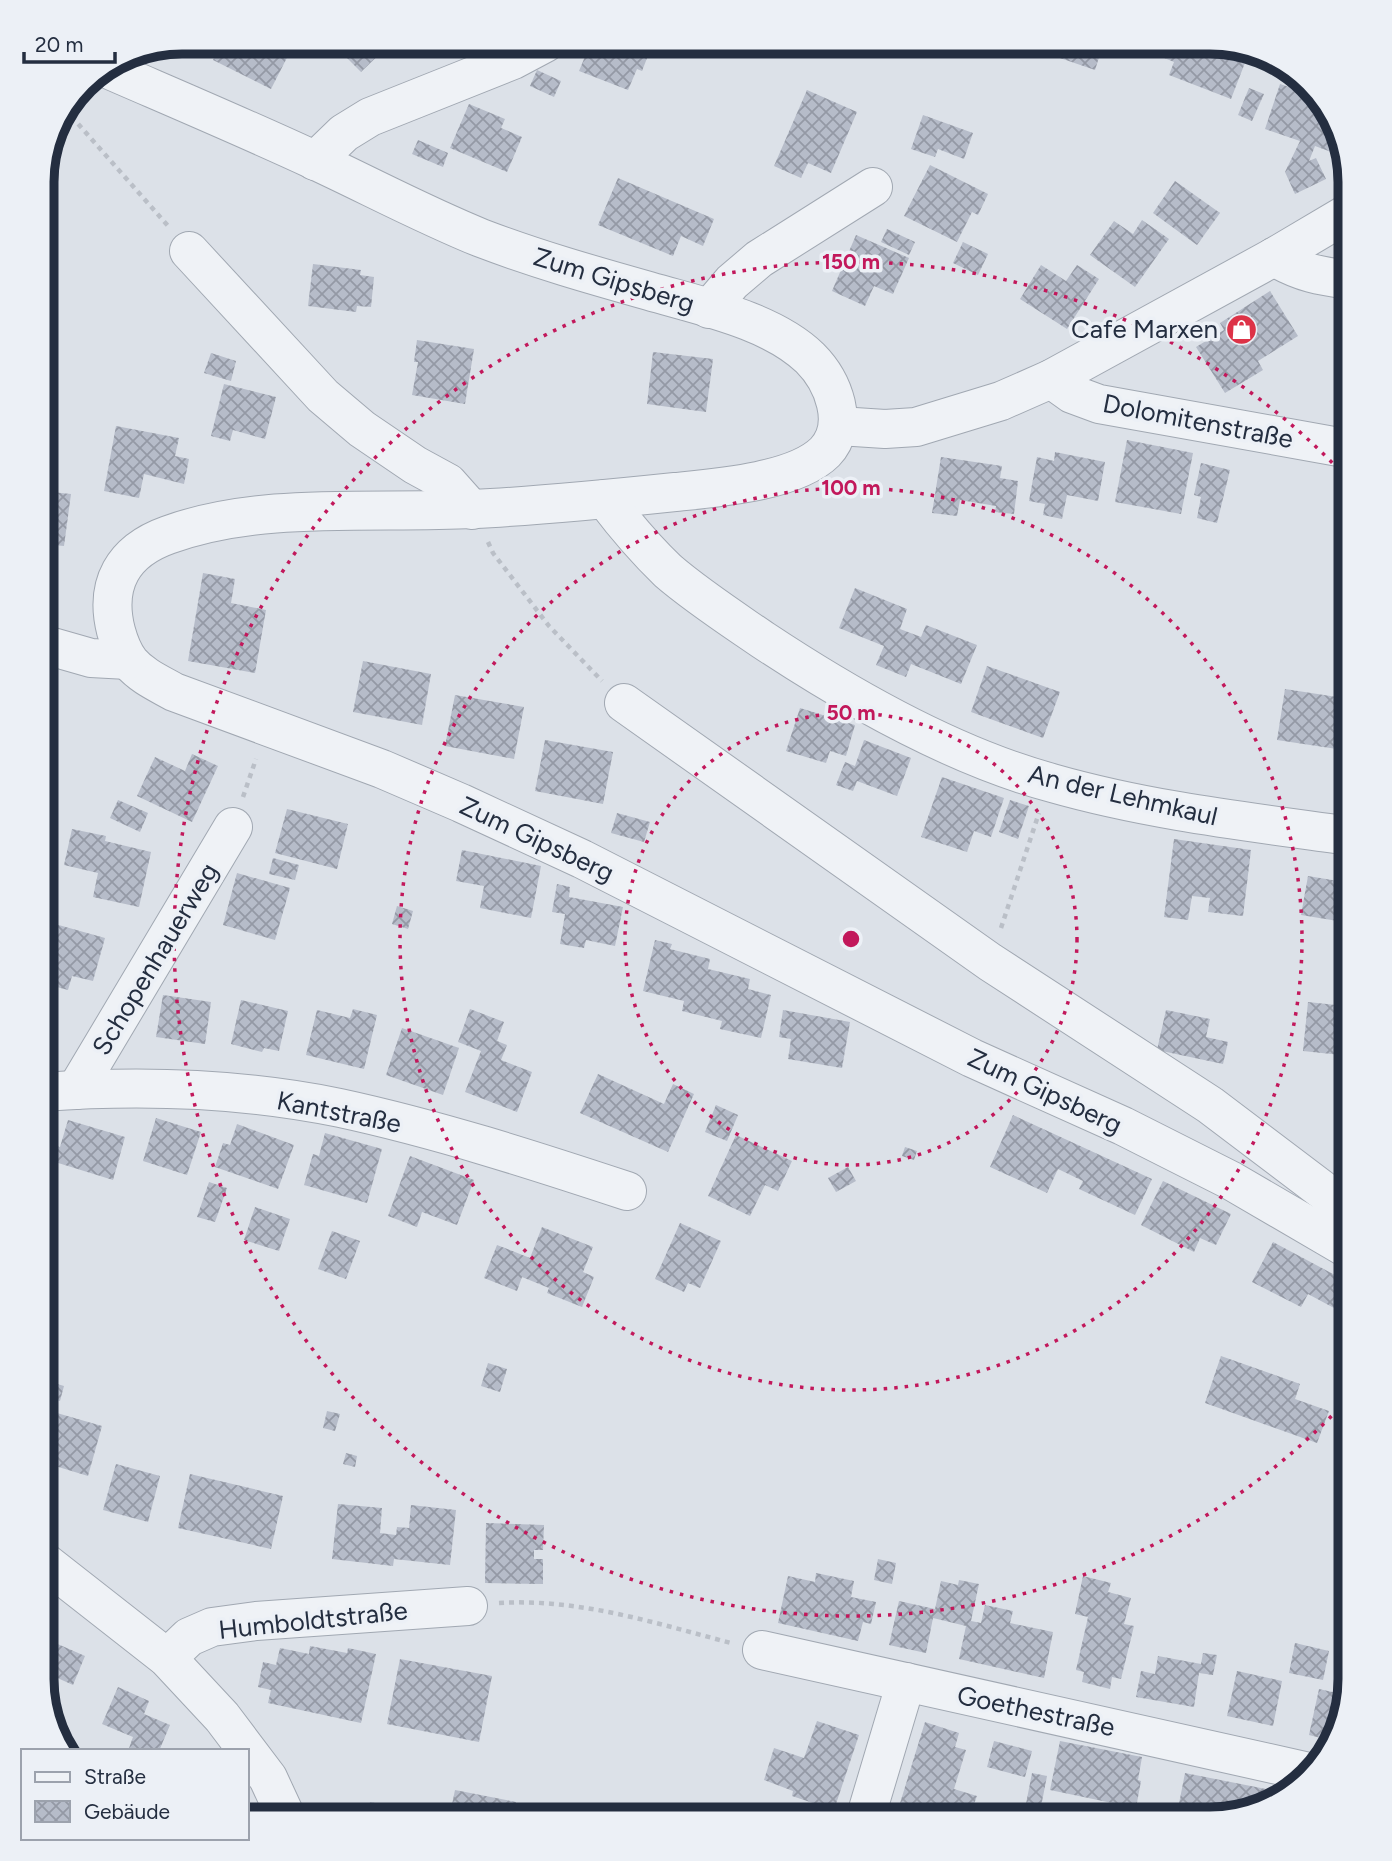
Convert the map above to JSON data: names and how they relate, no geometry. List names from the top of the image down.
{
  "streets": {
    "street": [
      "Zum Gipsberg",
      "Dolomitenstraße",
      "An der Lehmkaul",
      "Schopenhauerweg",
      "Kantstraße",
      "Humboldtstraße",
      "Goethestraße"
    ]
  },
  "crossings": [
    ["Zum Gipsberg", "An der Lehmkaul"],
    ["Schopenhauerweg", "Kantstraße"]
  ],
  "places": {
    "shop": ["Cafe Marxen"]
  },
  "legend": ["Straße", "Gebäude"],
  "scale_bar": "20 m",
  "rings": ["150 m", "100 m", "50 m"]
}
